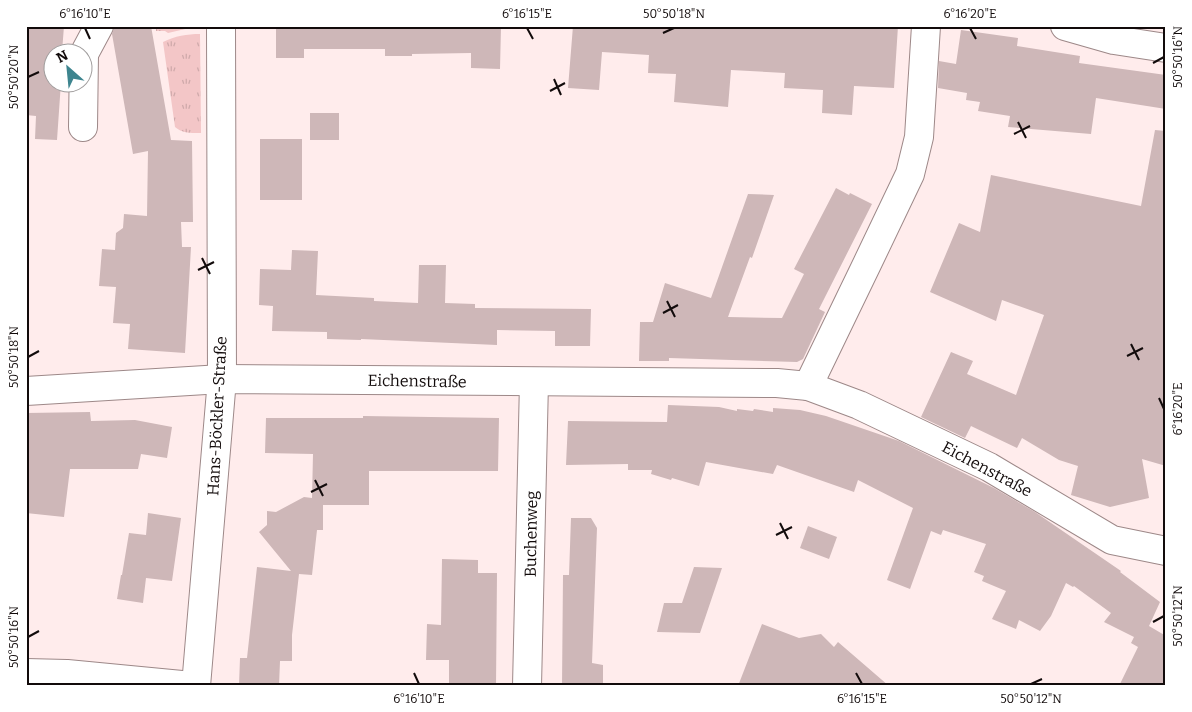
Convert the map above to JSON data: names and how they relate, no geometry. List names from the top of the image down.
{
  "streets": {
    "street": ["Eichenstraße", "Hans-Böckler-Straße", "Buchenweg"]
  },
  "crossings": [
    ["Eichenstraße", "Hans-Böckler-Straße"],
    ["Eichenstraße", "Buchenweg"]
  ],
  "north": "top left",
  "coordinates": [
    "6°16'10\"E",
    "6°16'15\"E",
    "50°50'18\"N",
    "6°16'20\"E",
    "50°50'16\"N",
    "50°50'20\"N",
    "50°50'12\"N"
  ]
}
